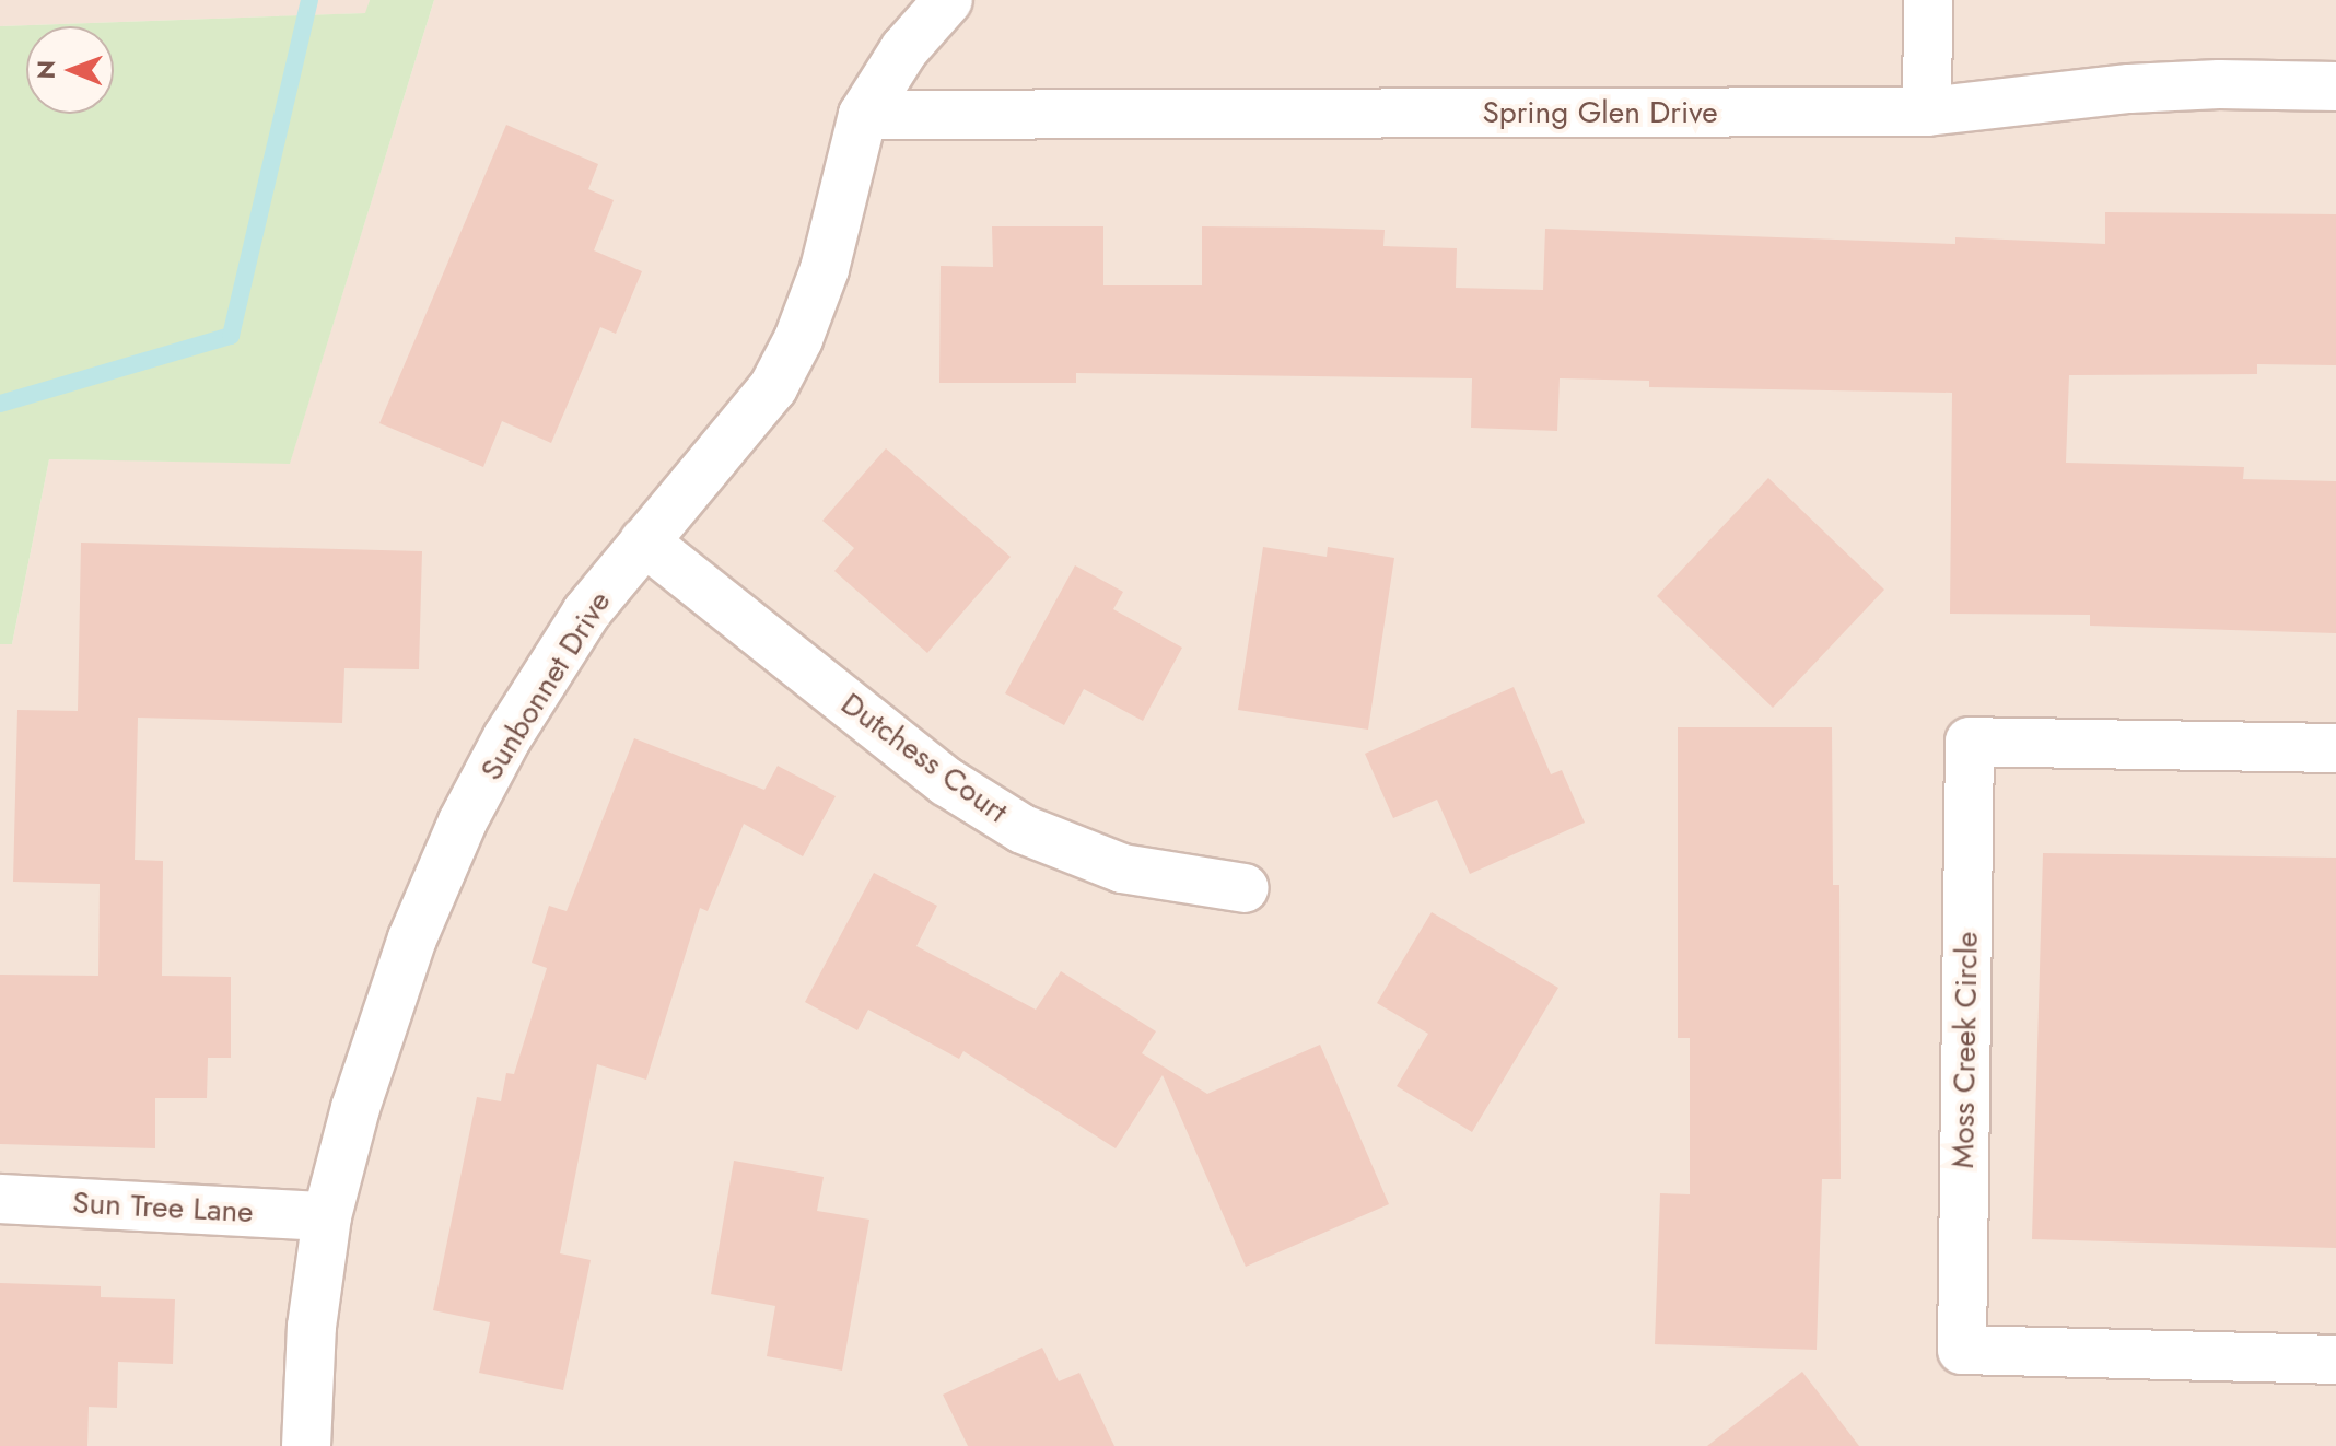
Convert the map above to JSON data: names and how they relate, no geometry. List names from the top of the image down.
{
  "streets": {
    "street": [
      "Spring Glen Drive",
      "Sunbonnet Drive",
      "Dutchess Court",
      "Moss Creek Circle",
      "Sun Tree Lane"
    ]
  },
  "crossings": [
    ["Spring Glen Drive", "Sunbonnet Drive"],
    ["Sunbonnet Drive", "Dutchess Court"],
    ["Sunbonnet Drive", "Sun Tree Lane"]
  ],
  "north": "left"
}
